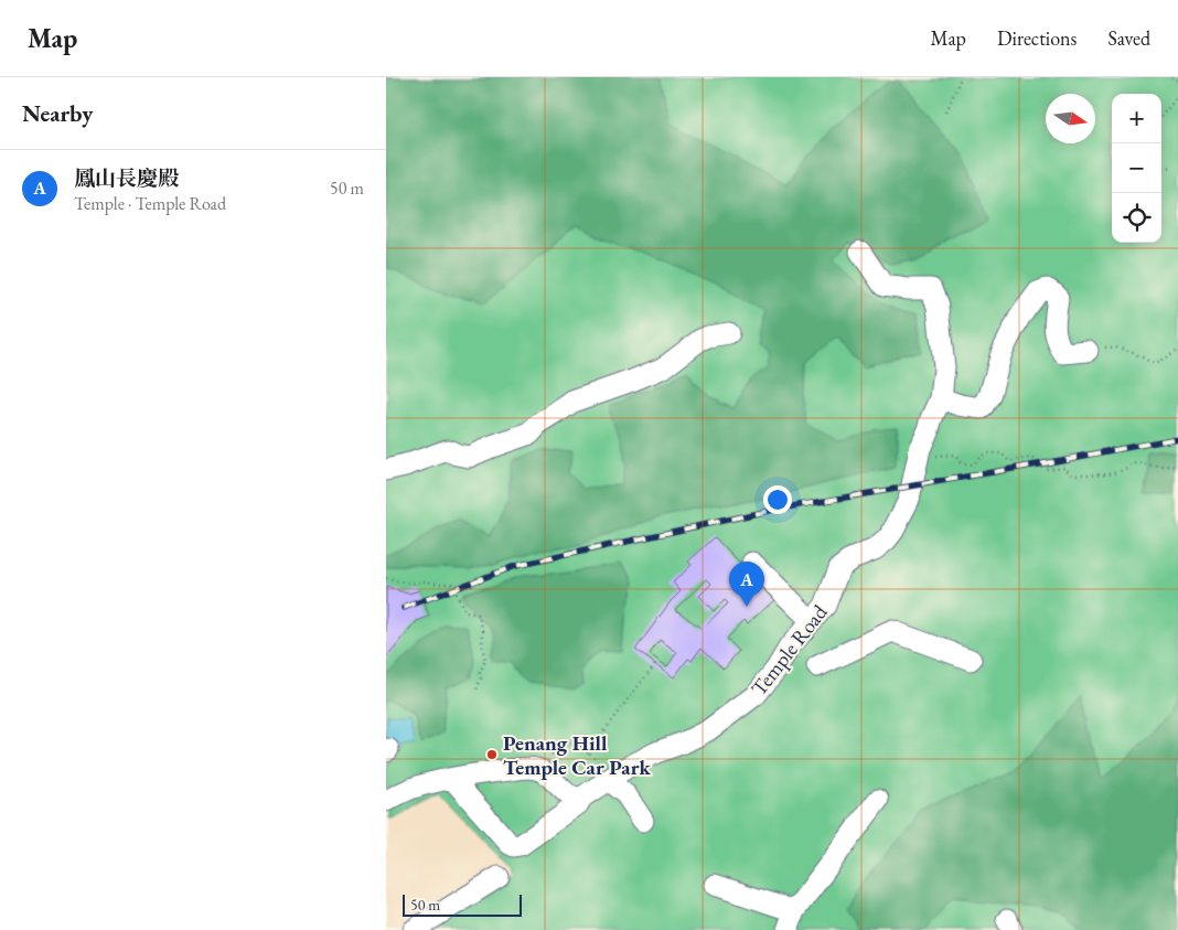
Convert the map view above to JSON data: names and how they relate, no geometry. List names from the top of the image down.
{
  "streets": {
    "street": ["Temple Road"]
  },
  "places": ["Penang Hill Temple Car Park"],
  "scale_bar": "50 m",
  "north": "right",
  "page": {
    "header": "Map",
    "nav": ["Map", "Directions", "Saved"],
    "heading": "Nearby",
    "map_buttons": ["+", "−"],
    "list": [
      {
        "mark": "A",
        "name": "鳳山長慶殿",
        "note": "Temple · Temple Road",
        "value": "50 m"
      }
    ],
    "pins": "A",
    "scale": "50 m"
  }
}
